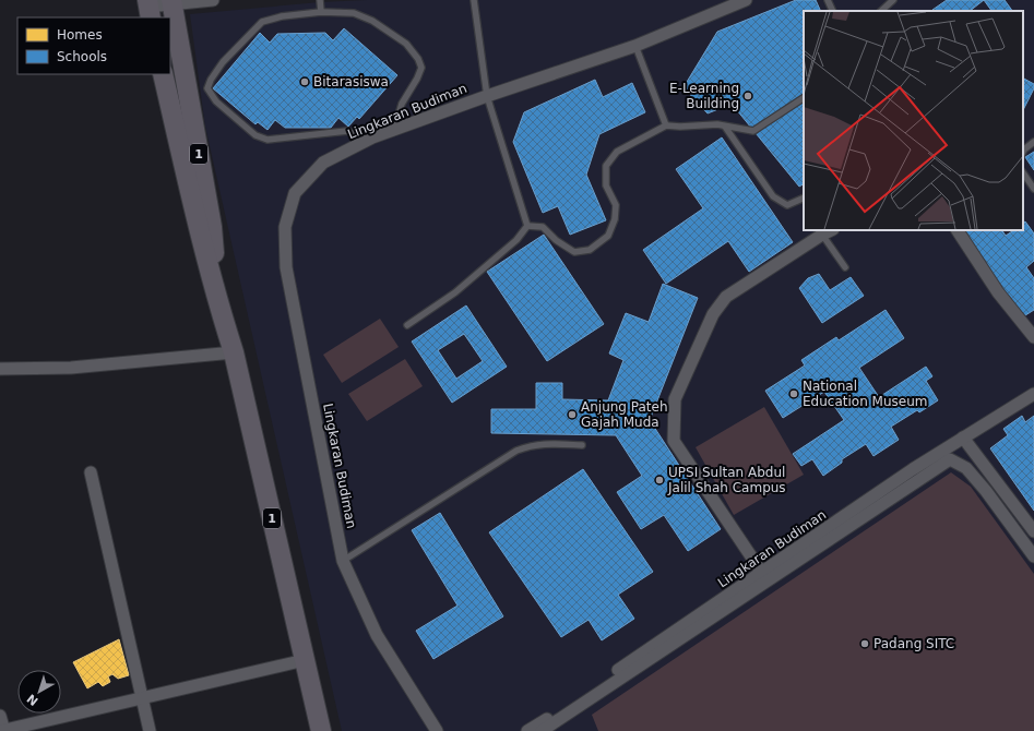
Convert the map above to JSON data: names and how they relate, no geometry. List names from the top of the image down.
{
  "streets": {
    "main road": ["1"],
    "street": ["Lingkaran Budiman"]
  },
  "places": [
    "Bitarasiswa",
    "E-Learning Building",
    "National Education Museum",
    "Anjung Pateh Gajah Muda",
    "UPSI Sultan Abdul Jalil Shah Campus",
    "Padang SITC"
  ],
  "legend": ["Homes", "Schools"],
  "north": "bottom left"
}
